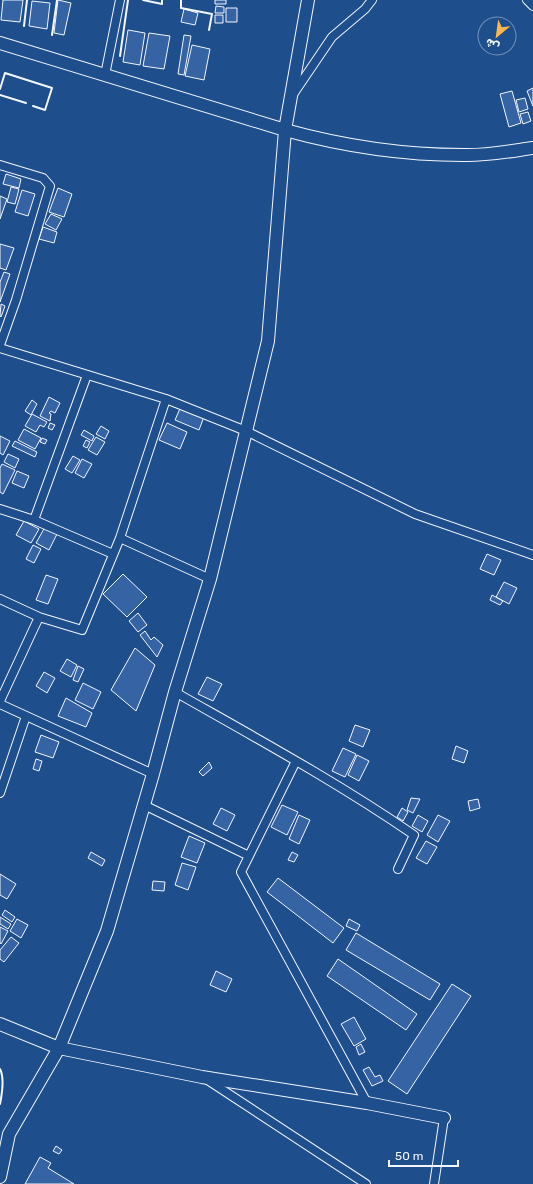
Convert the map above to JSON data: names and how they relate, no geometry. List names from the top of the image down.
{
  "scale_bar": "50 m",
  "north": "bottom left"
}
